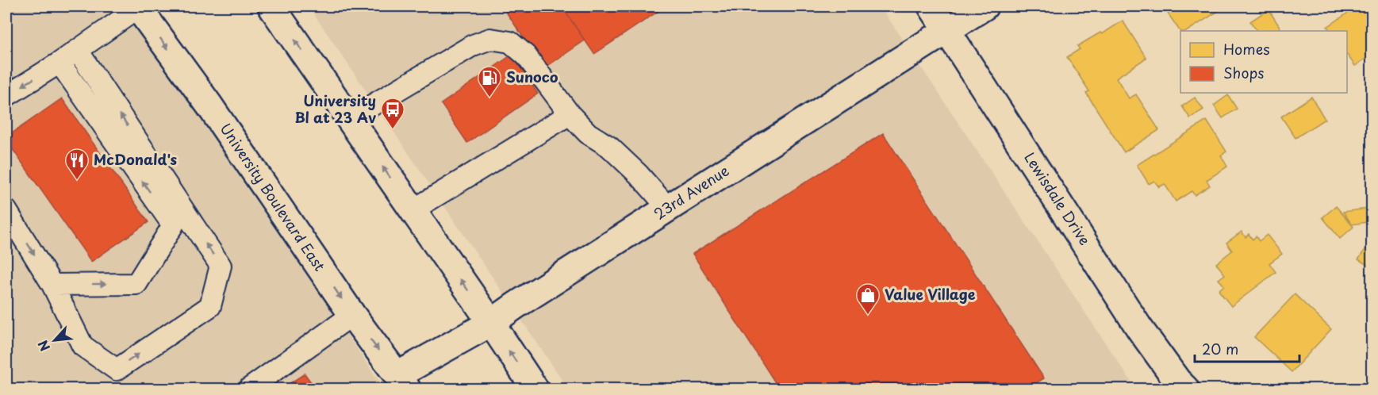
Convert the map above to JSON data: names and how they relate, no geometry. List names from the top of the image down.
{
  "streets": {
    "street": ["23rd Avenue", "University Boulevard East", "Lewisdale Drive"]
  },
  "crossings": [
    ["23rd Avenue", "University Boulevard East"],
    ["23rd Avenue", "Lewisdale Drive"]
  ],
  "places": {
    "fuel station": ["Sunoco"],
    "bus stop": ["University Bl at 23 Av"],
    "restaurant": ["McDonald's"],
    "shop": ["Value Village"]
  },
  "legend": ["Homes", "Shops"],
  "scale_bar": "20 m",
  "north": "bottom left"
}
